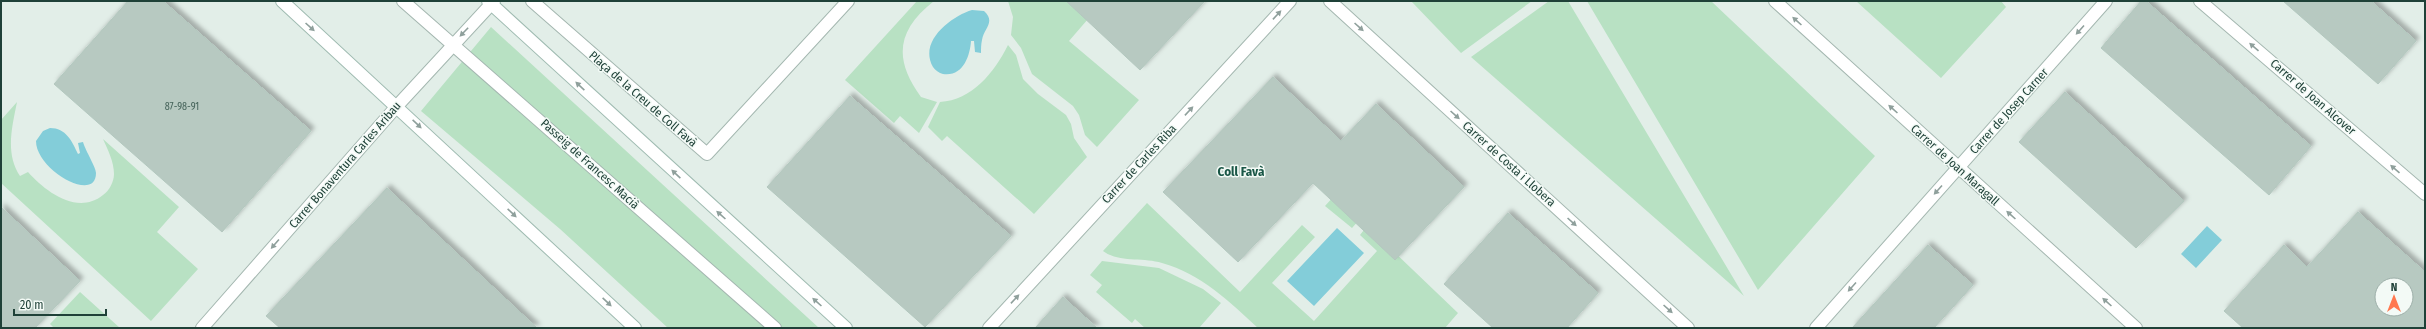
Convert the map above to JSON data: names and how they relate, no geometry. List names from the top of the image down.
{
  "streets": {
    "street": [
      "Carrer de Joan Alcover",
      "Plaça de la Creu de Coll Favà",
      "Carrer de Josep Carner",
      "Passeig de Francesc Macià",
      "Carrer de Carles Riba",
      "Carrer de Costa i Llobera",
      "Carrer Bonaventura Carles Aribau",
      "Carrer de Joan Maragall"
    ]
  },
  "crossings": [
    ["Carrer de Josep Carner", "Carrer de Joan Maragall"],
    ["Passeig de Francesc Macià", "Carrer Bonaventura Carles Aribau"]
  ],
  "one_way": [
    "Carrer de Joan Alcover",
    "Carrer de Josep Carner",
    "Carrer de Carles Riba",
    "Carrer de Costa i Llobera",
    "Carrer Bonaventura Carles Aribau",
    "Carrer de Joan Maragall"
  ],
  "districts": ["Coll Favà"],
  "house_numbers": ["87-98-91"],
  "scale_bar": "20 m",
  "north": "top"
}
